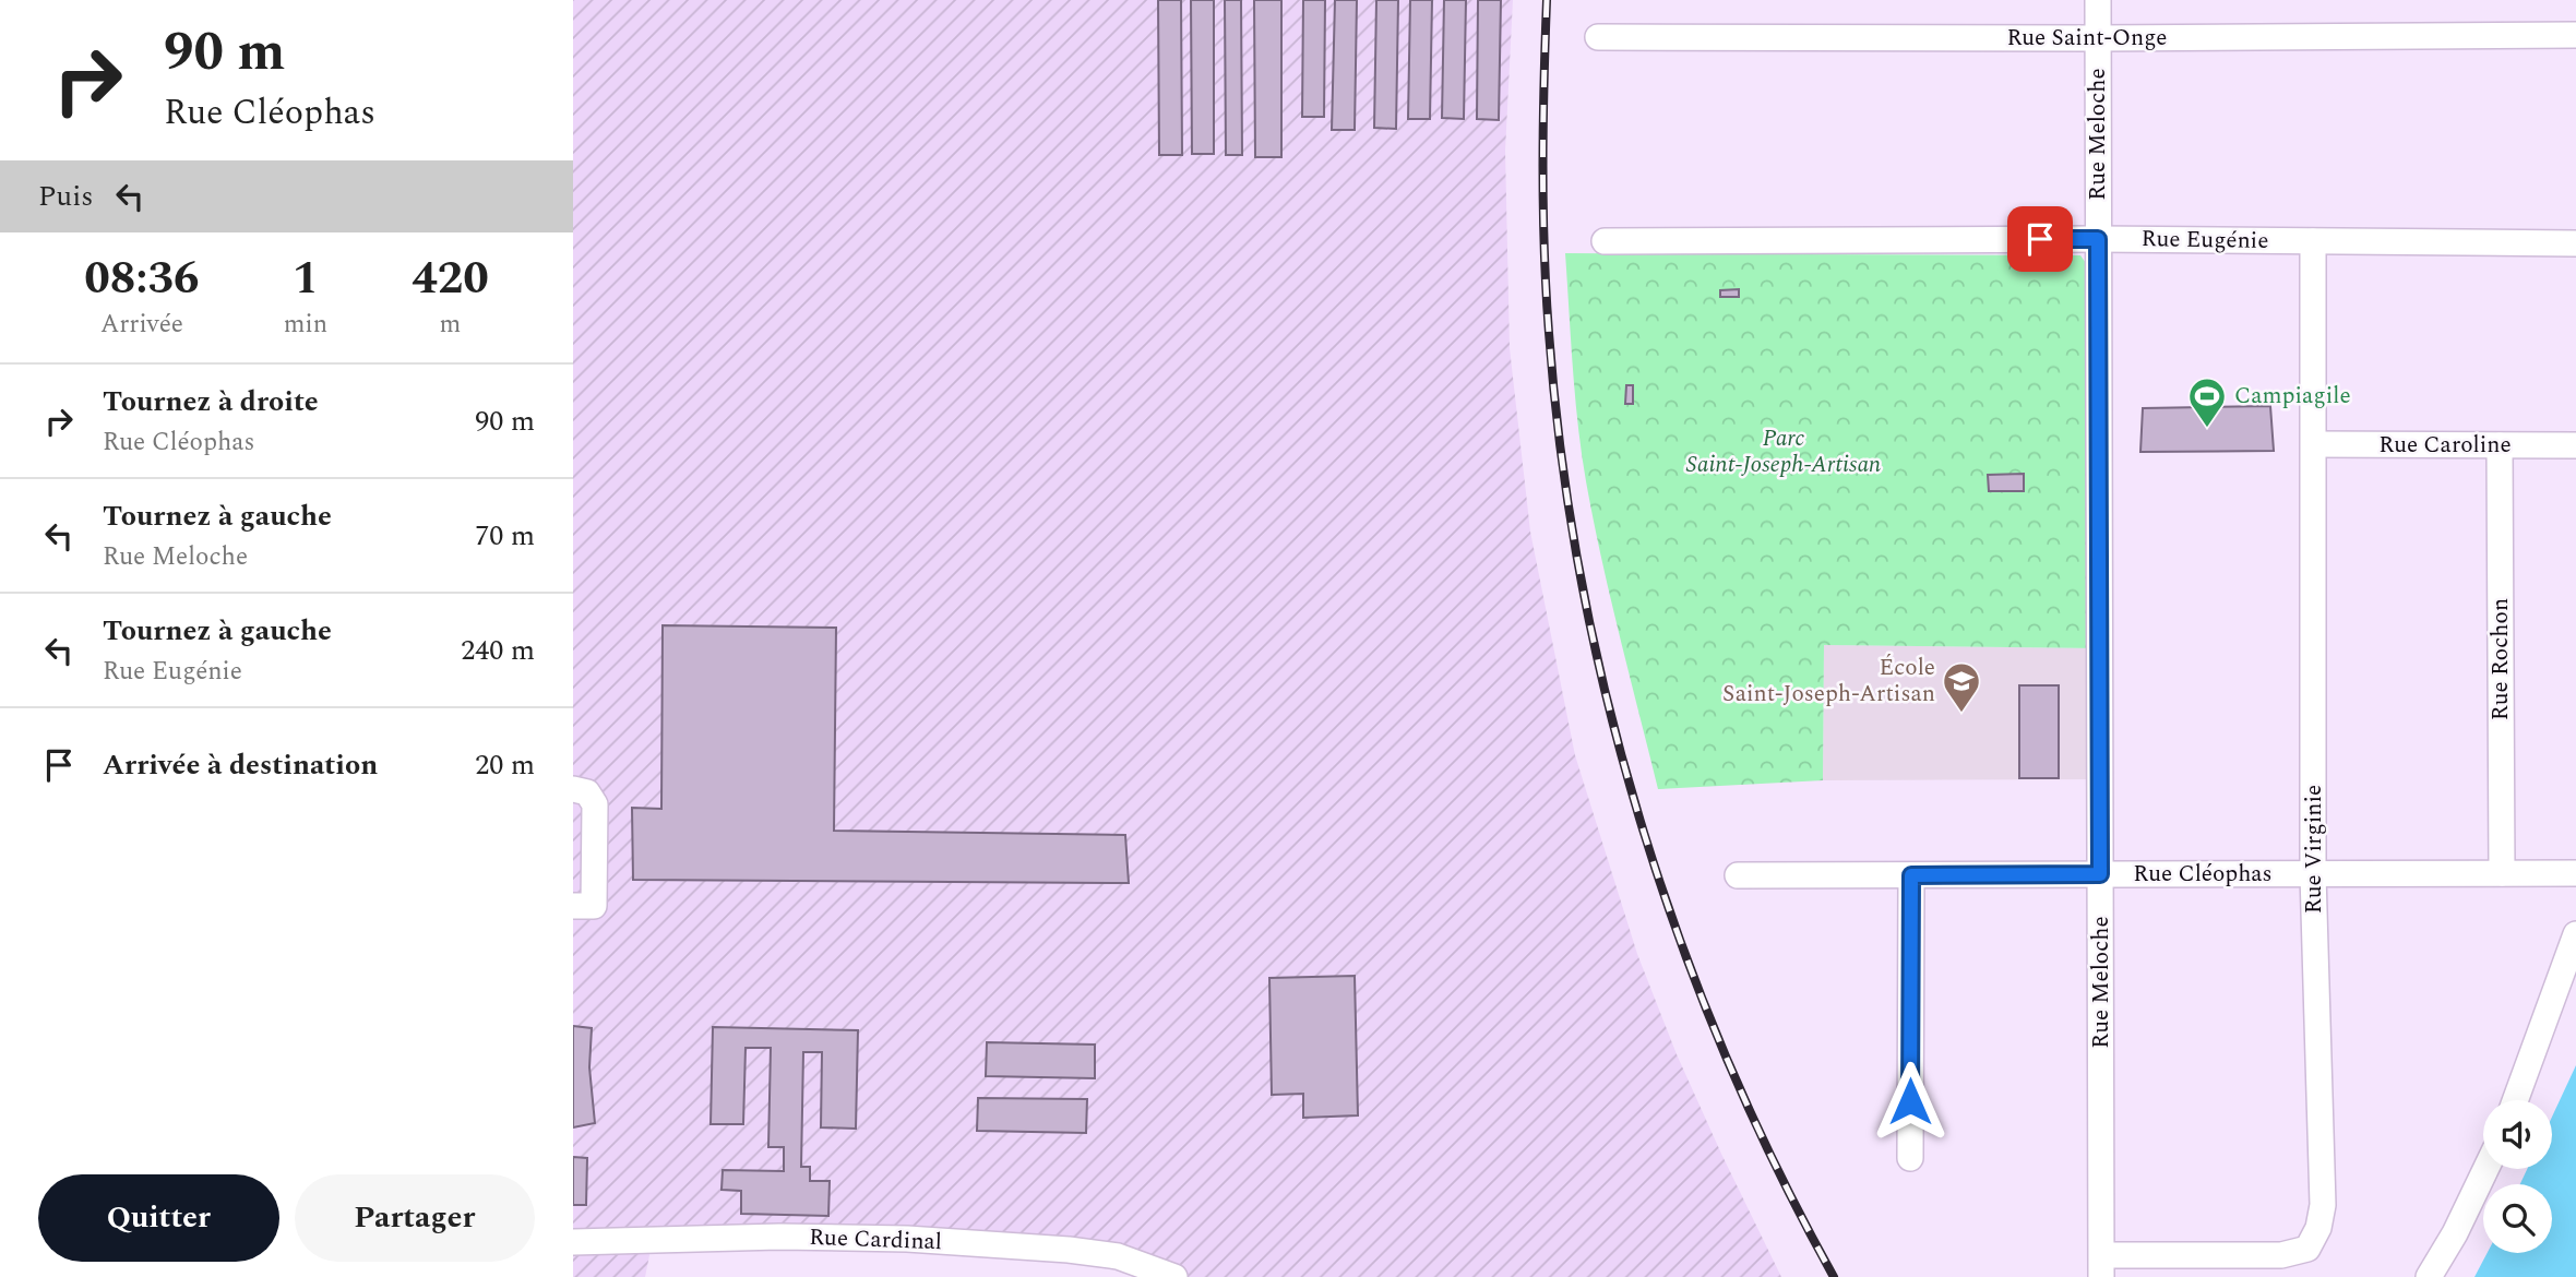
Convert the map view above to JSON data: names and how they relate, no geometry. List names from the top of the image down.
{
  "streets": {
    "street": [
      "Rue Saint-Onge",
      "Rue Meloche",
      "Rue Eugénie",
      "Rue Caroline",
      "Rue Rochon",
      "Rue Virginie",
      "Rue Cléophas",
      "Rue Cardinal"
    ]
  },
  "crossings": [
    ["Rue Saint-Onge", "Rue Meloche"],
    ["Rue Meloche", "Rue Eugénie"],
    ["Rue Meloche", "Rue Virginie"],
    ["Rue Meloche", "Rue Cléophas"],
    ["Rue Eugénie", "Rue Virginie"],
    ["Rue Caroline", "Rue Rochon"],
    ["Rue Caroline", "Rue Virginie"],
    ["Rue Rochon", "Rue Cléophas"],
    ["Rue Virginie", "Rue Cléophas"]
  ],
  "parks": ["Parc Saint-Joseph-Artisan"],
  "places": {
    "sports": ["Campiagile"],
    "school or university": ["École Saint-Joseph-Artisan"]
  },
  "page": {
    "turn": ["90 m", "Rue Cléophas"],
    "then": "Puis",
    "eta": [
      "08:36",
      "Arrivée",
      "1",
      "min",
      "420",
      "m"
    ],
    "list": [
      {
        "name": "Tournez à droite",
        "note": "Rue Cléophas",
        "value": "90 m"
      },
      {
        "name": "Tournez à gauche",
        "note": "Rue Meloche",
        "value": "70 m"
      },
      {
        "name": "Tournez à gauche",
        "note": "Rue Eugénie",
        "value": "240 m"
      },
      {
        "name": "Arrivée à destination",
        "value": "20 m"
      }
    ],
    "buttons": ["Quitter", "Partager"]
  }
}
